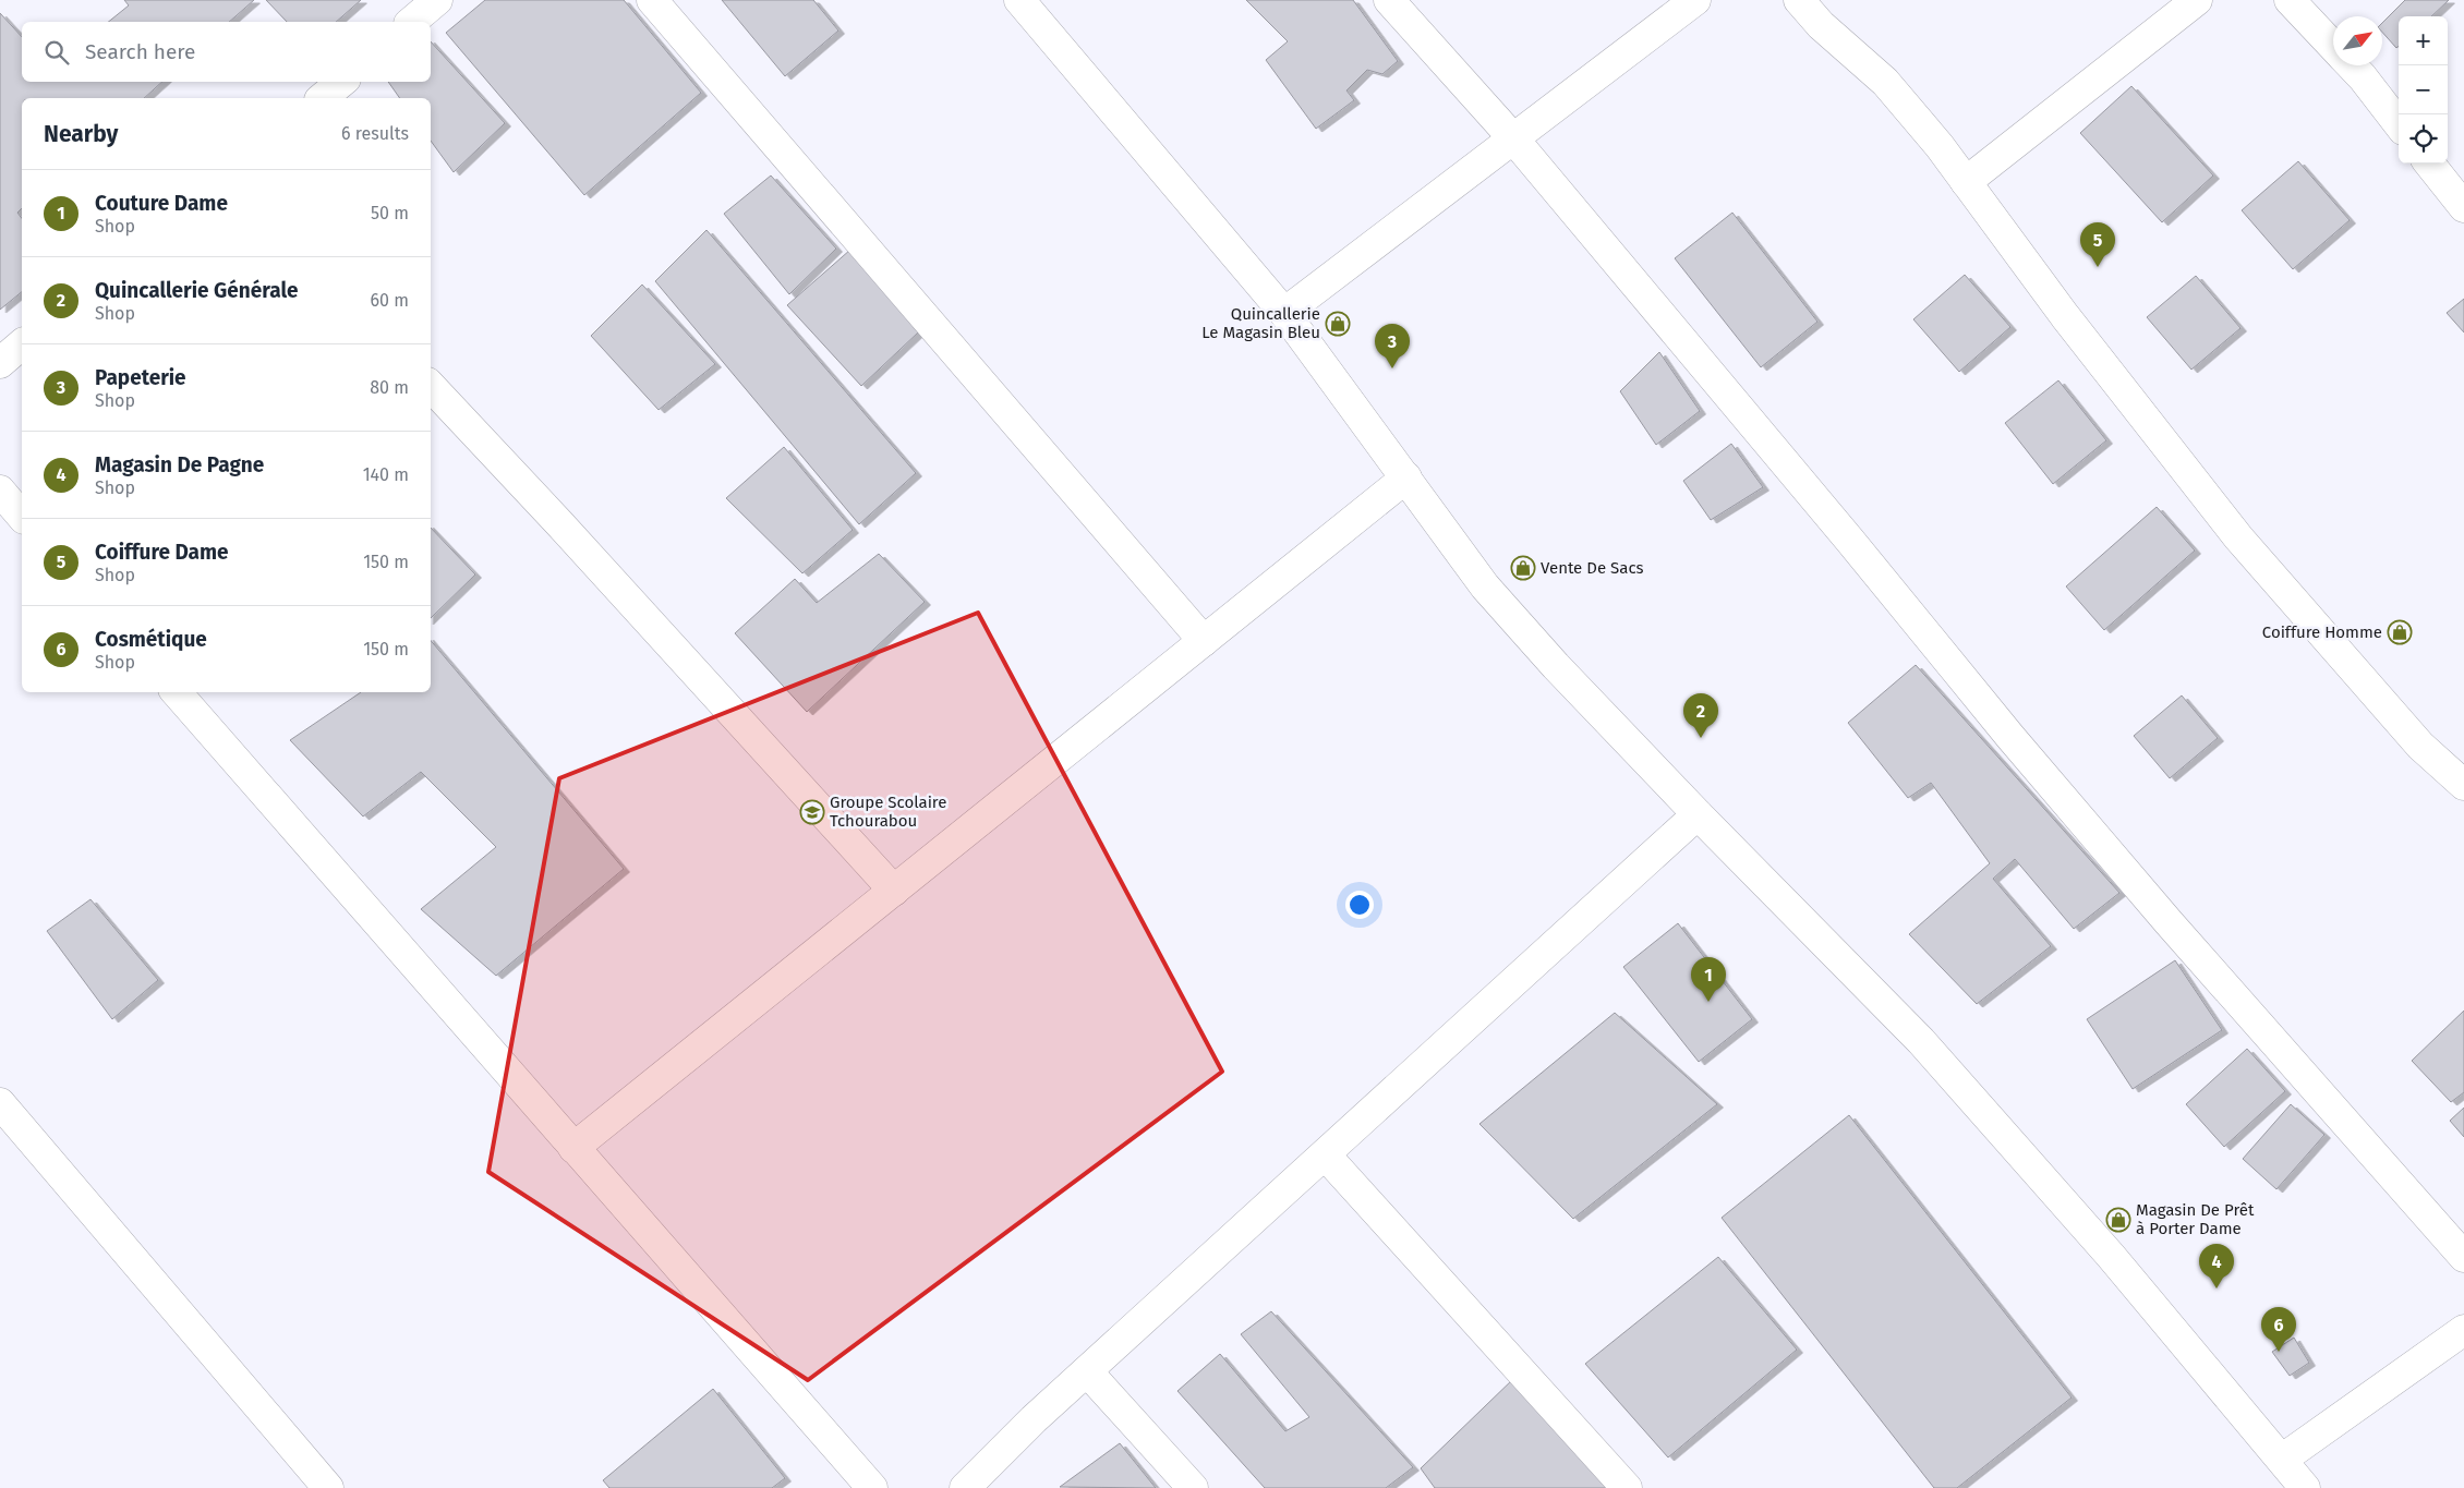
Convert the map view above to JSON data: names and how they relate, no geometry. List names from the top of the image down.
{
  "places": {
    "shop": [
      "Quincallerie Le Magasin Bleu",
      "Vente De Sacs",
      "Coiffure Homme",
      "Magasin De Prêt à Porter Dame"
    ],
    "school or university": ["Groupe Scolaire Tchourabou"]
  },
  "north": "top right",
  "page": {
    "map_buttons": ["+", "−"],
    "search": "Search here",
    "heading": ["Nearby", "6 results"],
    "list": [
      {
        "mark": "1",
        "name": "Couture Dame",
        "note": "Shop",
        "value": "50 m"
      },
      {
        "mark": "2",
        "name": "Quincallerie Générale",
        "note": "Shop",
        "value": "60 m"
      },
      {
        "mark": "3",
        "name": "Papeterie",
        "note": "Shop",
        "value": "80 m"
      },
      {
        "mark": "4",
        "name": "Magasin De Pagne",
        "note": "Shop",
        "value": "140 m"
      },
      {
        "mark": "5",
        "name": "Coiffure Dame",
        "note": "Shop",
        "value": "150 m"
      },
      {
        "mark": "6",
        "name": "Cosmétique",
        "note": "Shop",
        "value": "150 m"
      }
    ],
    "pins": [
      "5",
      "3",
      "2",
      "1",
      "4",
      "6"
    ]
  }
}
